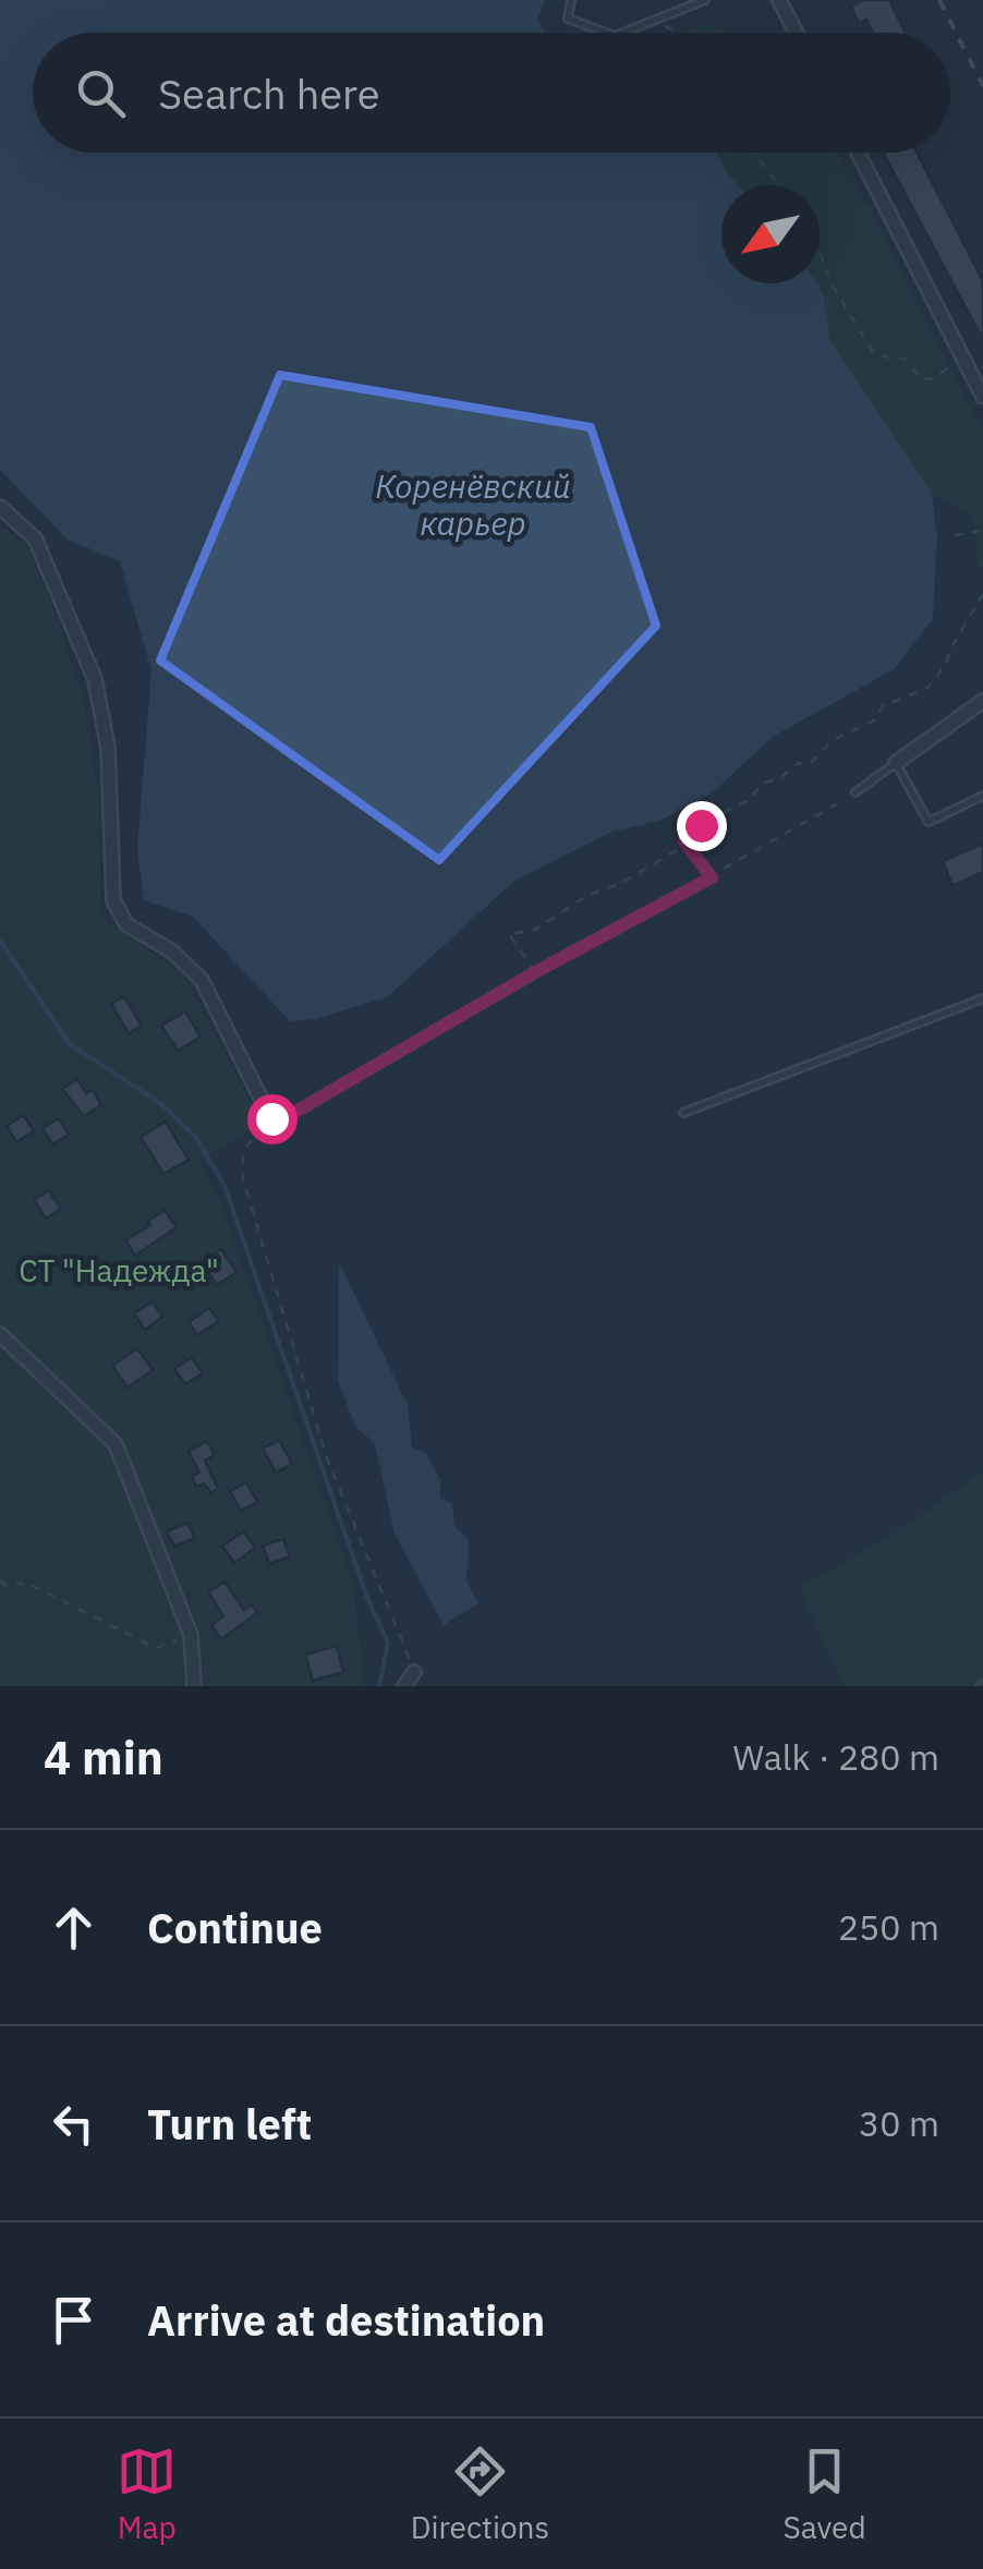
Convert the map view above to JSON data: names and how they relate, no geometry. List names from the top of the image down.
{
  "water": ["Коренёвский карьер"],
  "parks": ["СТ \"Надежда\""],
  "north": "bottom left",
  "page": {
    "search": "Search here",
    "heading": ["4 min", "Walk · 280 m"],
    "list": [
      ["Continue", "250 m"],
      ["Turn left", "30 m"],
      "Arrive at destination"
    ],
    "nav": ["Map", "Directions", "Saved"]
  }
}
